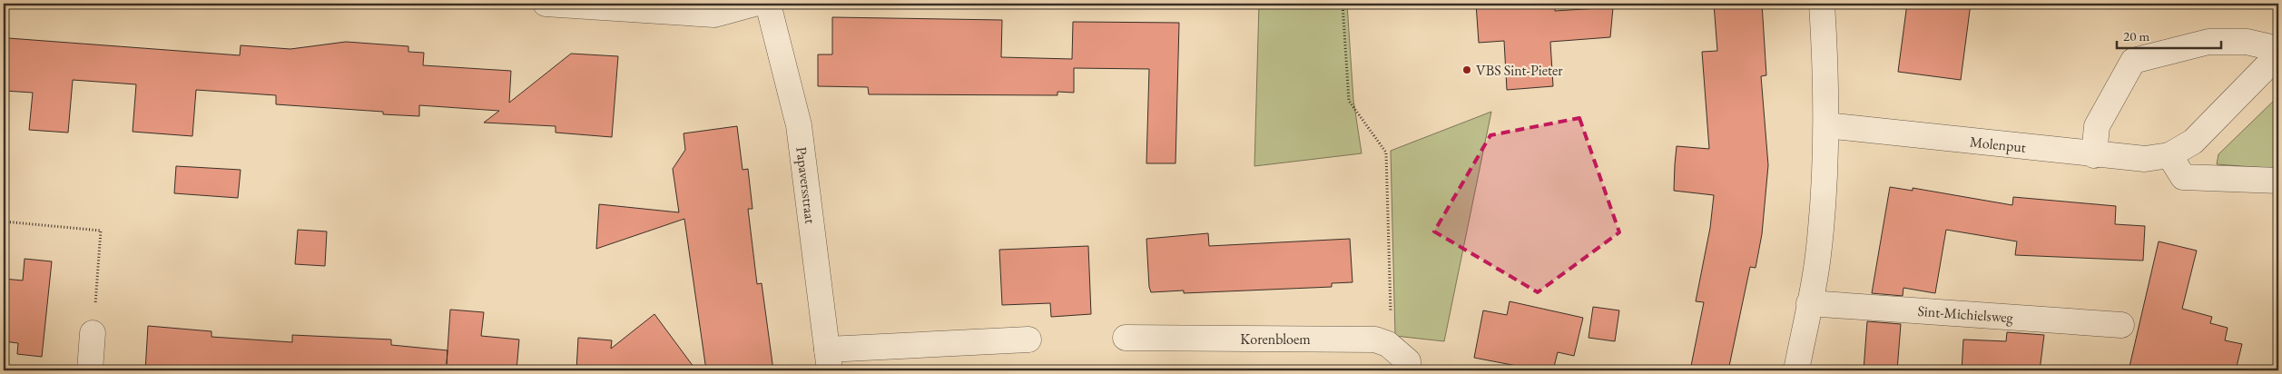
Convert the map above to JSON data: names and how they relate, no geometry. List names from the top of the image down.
{
  "streets": {
    "street": [
      "Molenput",
      "Papaversstraat",
      "Sint-Michielsweg",
      "Korenbloem"
    ]
  },
  "places": ["VBS Sint-Pieter"],
  "scale_bar": "20 m"
}
